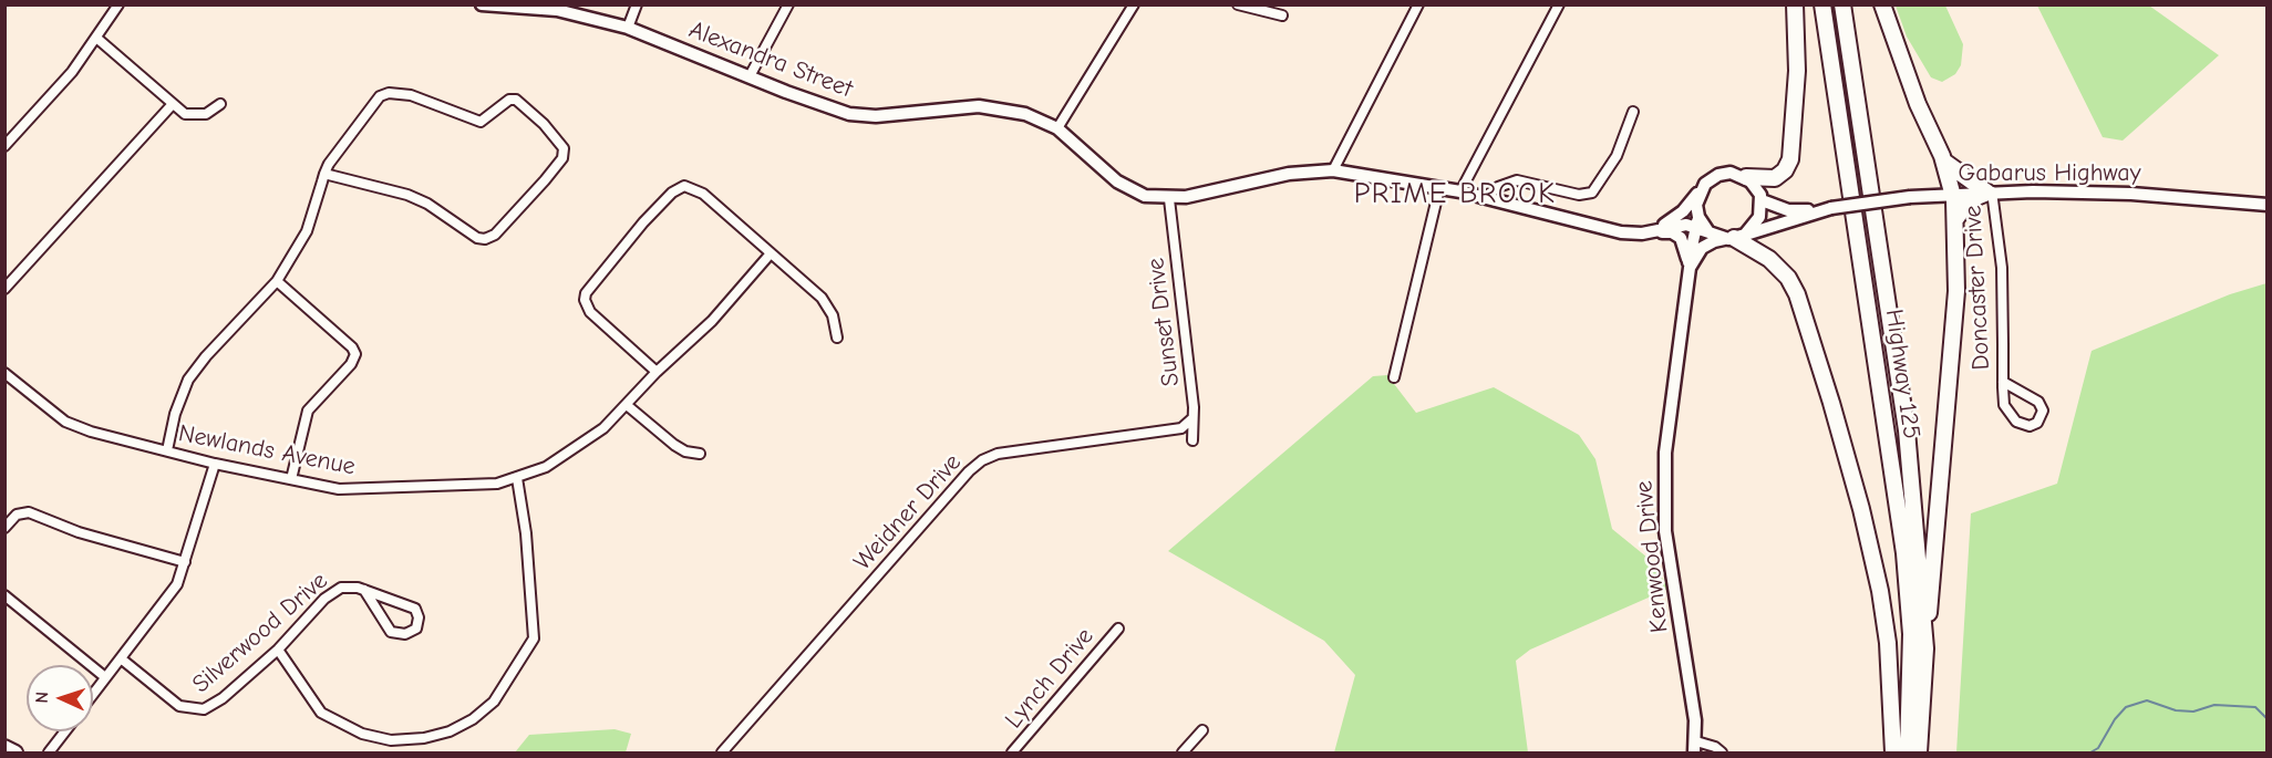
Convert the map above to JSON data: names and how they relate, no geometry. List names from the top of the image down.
{
  "streets": {
    "highway": ["Highway 125"],
    "main road": ["Alexandra Street", "Gabarus Highway", "Kenwood Drive"],
    "street": [
      "Doncaster Drive",
      "Sunset Drive",
      "Newlands Avenue",
      "Weidner Drive",
      "Silverwood Drive",
      "Lynch Drive"
    ]
  },
  "crossings": [
    ["Alexandra Street", "Gabarus Highway"],
    ["Alexandra Street", "Sunset Drive"],
    ["Alexandra Street", "Kenwood Drive"],
    ["Gabarus Highway", "Doncaster Drive"],
    ["Gabarus Highway", "Kenwood Drive"],
    ["Sunset Drive", "Weidner Drive"]
  ],
  "districts": ["PRIME BROOK"],
  "north": "left"
}
